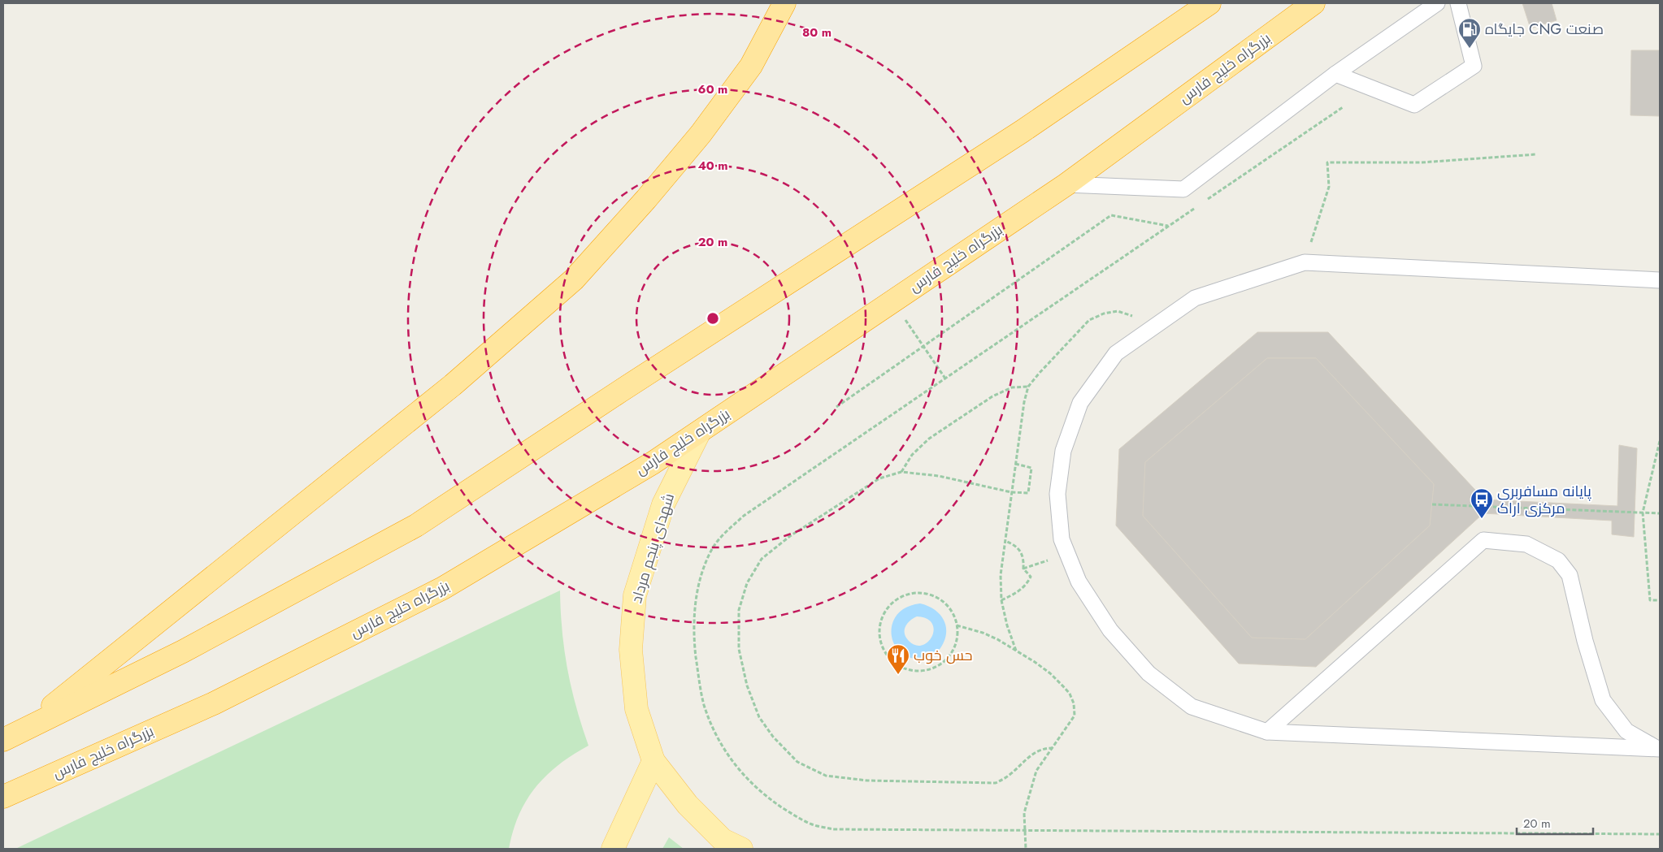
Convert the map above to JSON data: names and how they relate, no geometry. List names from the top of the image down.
{
  "streets": {
    "highway": ["بزرگراه خلیج فارس"],
    "main road": ["شهدای پنجم مرداد"]
  },
  "crossings": [
    ["بزرگراه خلیج فارس", "شهدای پنجم مرداد"]
  ],
  "places": {
    "fuel station": ["جایگاه CNG صنعت"],
    "bus stop": ["پایانه مسافربری مرکزی اراک"],
    "restaurant": ["حس خوب"]
  },
  "scale_bar": "20 m",
  "rings": [
    "80 m",
    "60 m",
    "40 m",
    "20 m"
  ]
}
